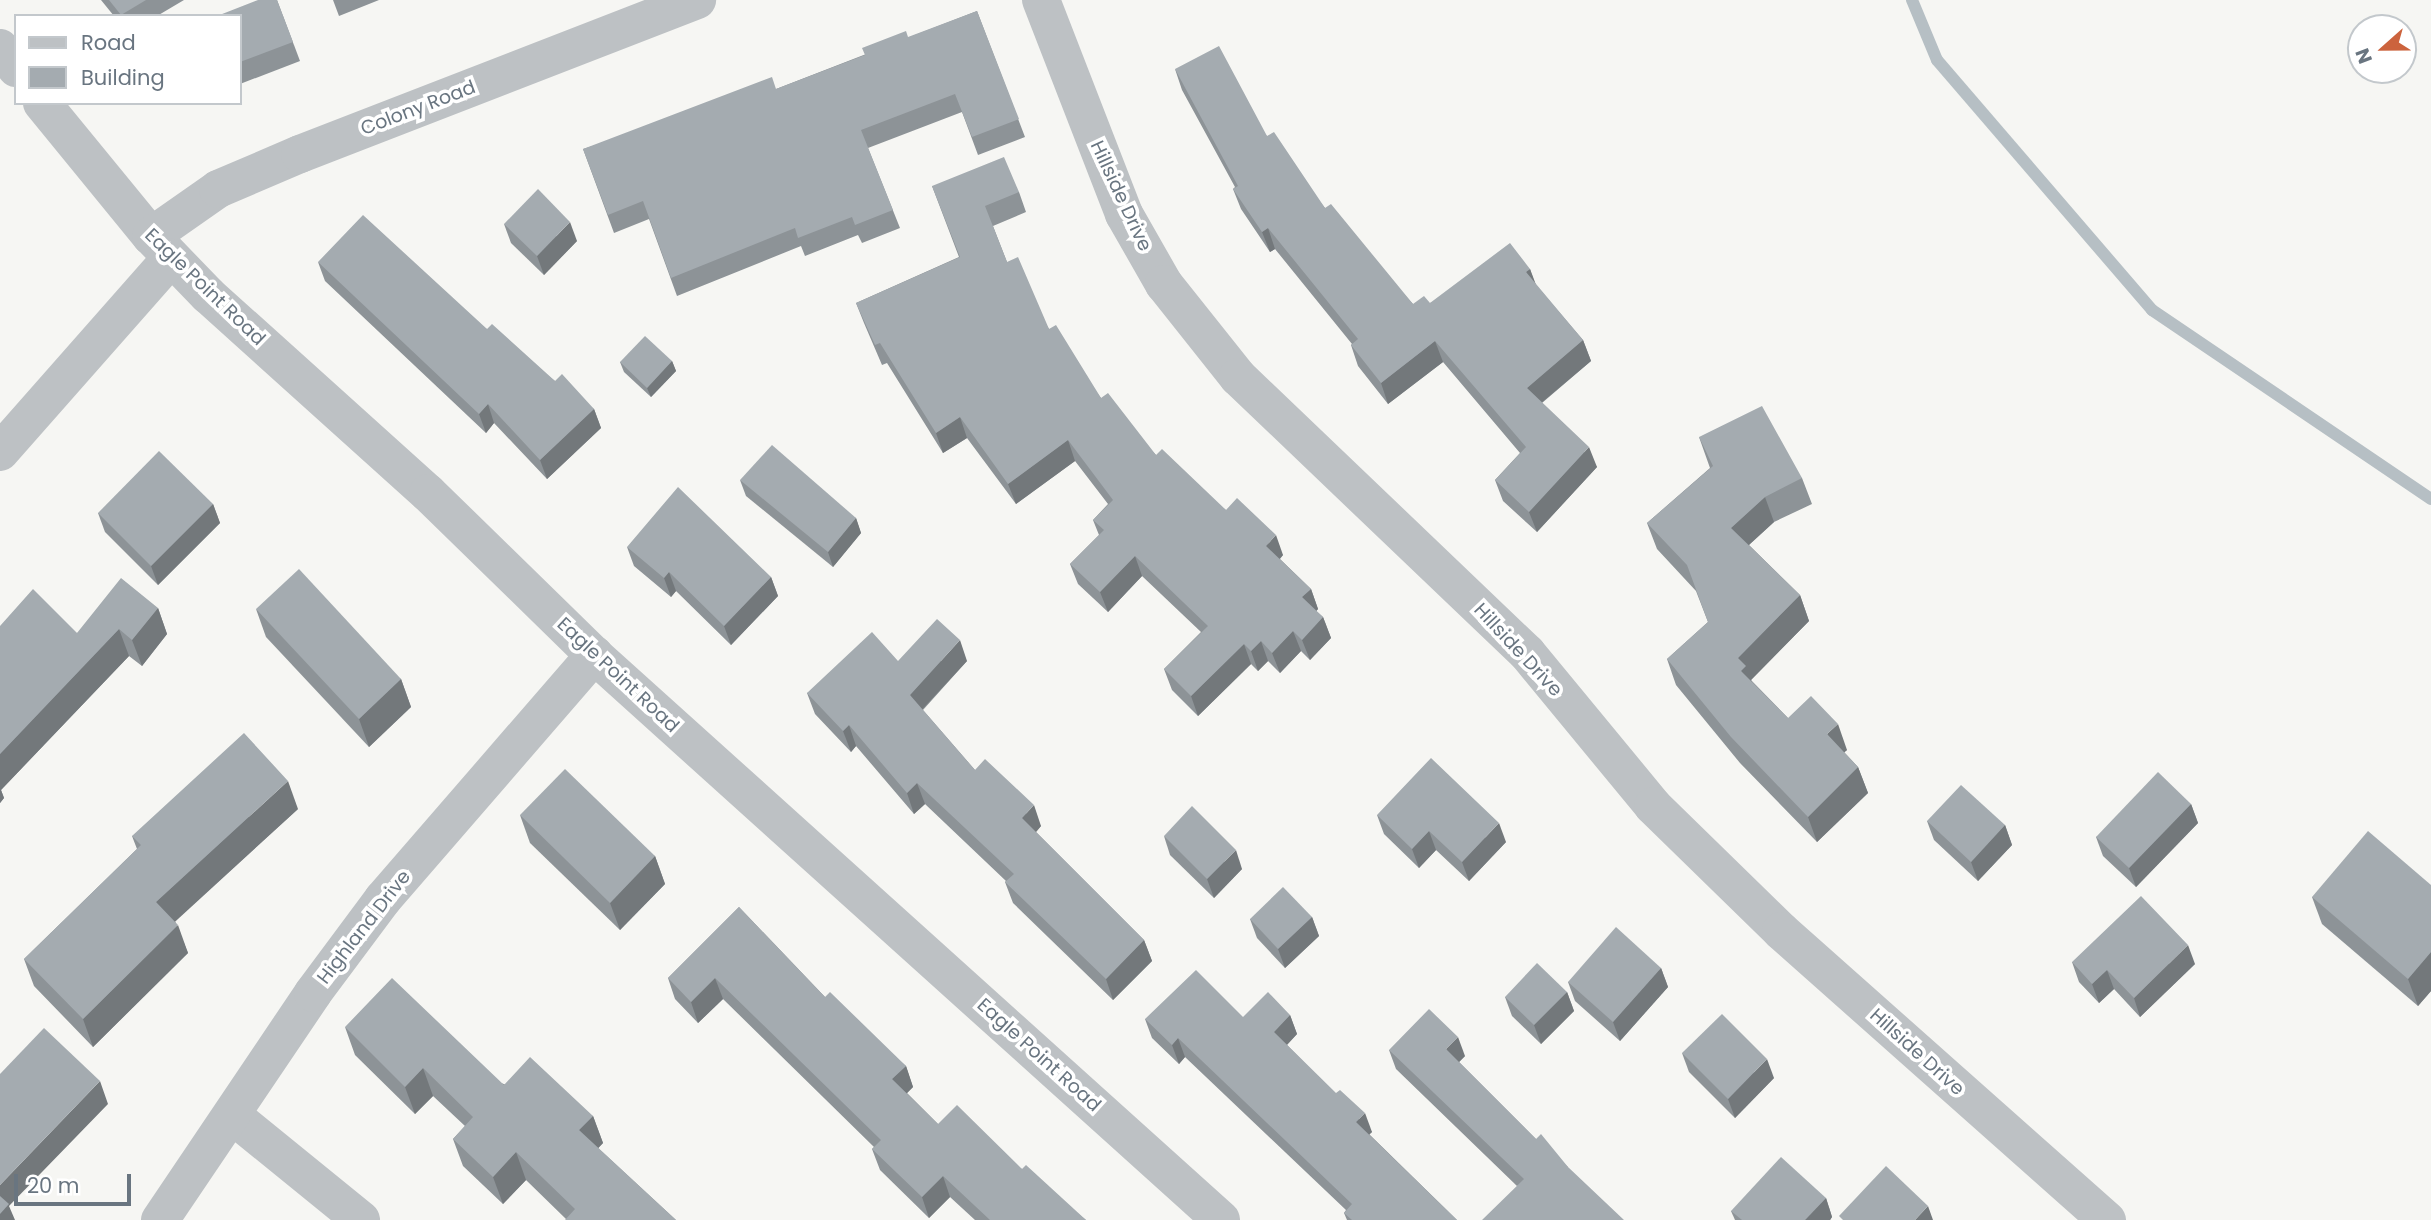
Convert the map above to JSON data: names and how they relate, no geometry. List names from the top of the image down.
{
  "streets": {
    "street": [
      "Colony Road",
      "Hillside Drive",
      "Eagle Point Road",
      "Highland Drive"
    ]
  },
  "crossings": [
    ["Colony Road", "Eagle Point Road"],
    ["Eagle Point Road", "Highland Drive"]
  ],
  "legend": ["Road", "Building"],
  "scale_bar": "20 m",
  "north": "left"
}
